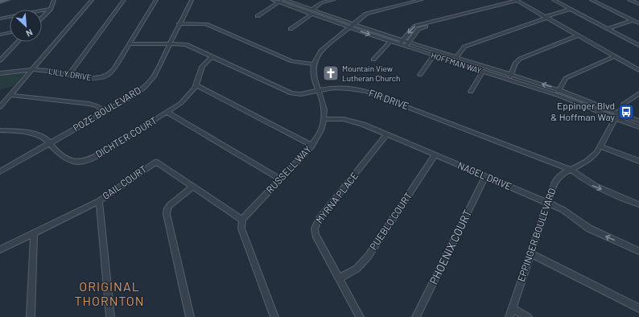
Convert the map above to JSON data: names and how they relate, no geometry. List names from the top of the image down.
{
  "streets": {
    "street": [
      "HOFFMAN WAY",
      "LILLY DRIVE",
      "FIR DRIVE",
      "POZE BOULEVARD",
      "DICHTER COURT",
      "RUSSELL WAY",
      "NAGEL DRIVE",
      "GAIL COURT",
      "MYRNA PLACE",
      "PUEBLO COURT",
      "EPPINGER BOULEVARD",
      "PHOENIX COURT"
    ]
  },
  "crossings": [
    ["HOFFMAN WAY", "EPPINGER BOULEVARD"],
    ["LILLY DRIVE", "FIR DRIVE"],
    ["FIR DRIVE", "POZE BOULEVARD"],
    ["FIR DRIVE", "DICHTER COURT"],
    ["FIR DRIVE", "RUSSELL WAY"],
    ["FIR DRIVE", "EPPINGER BOULEVARD"],
    ["POZE BOULEVARD", "DICHTER COURT"],
    ["RUSSELL WAY", "NAGEL DRIVE"],
    ["RUSSELL WAY", "GAIL COURT"],
    ["NAGEL DRIVE", "MYRNA PLACE"],
    ["NAGEL DRIVE", "PUEBLO COURT"],
    ["NAGEL DRIVE", "EPPINGER BOULEVARD"],
    ["NAGEL DRIVE", "PHOENIX COURT"],
    ["MYRNA PLACE", "PUEBLO COURT"]
  ],
  "districts": ["ORIGINAL THORNTON"],
  "places": {
    "church": ["Mountain View Lutheran Church"],
    "bus stop": ["Eppinger Blvd & Hoffman Way"]
  },
  "north": "bottom right"
}
